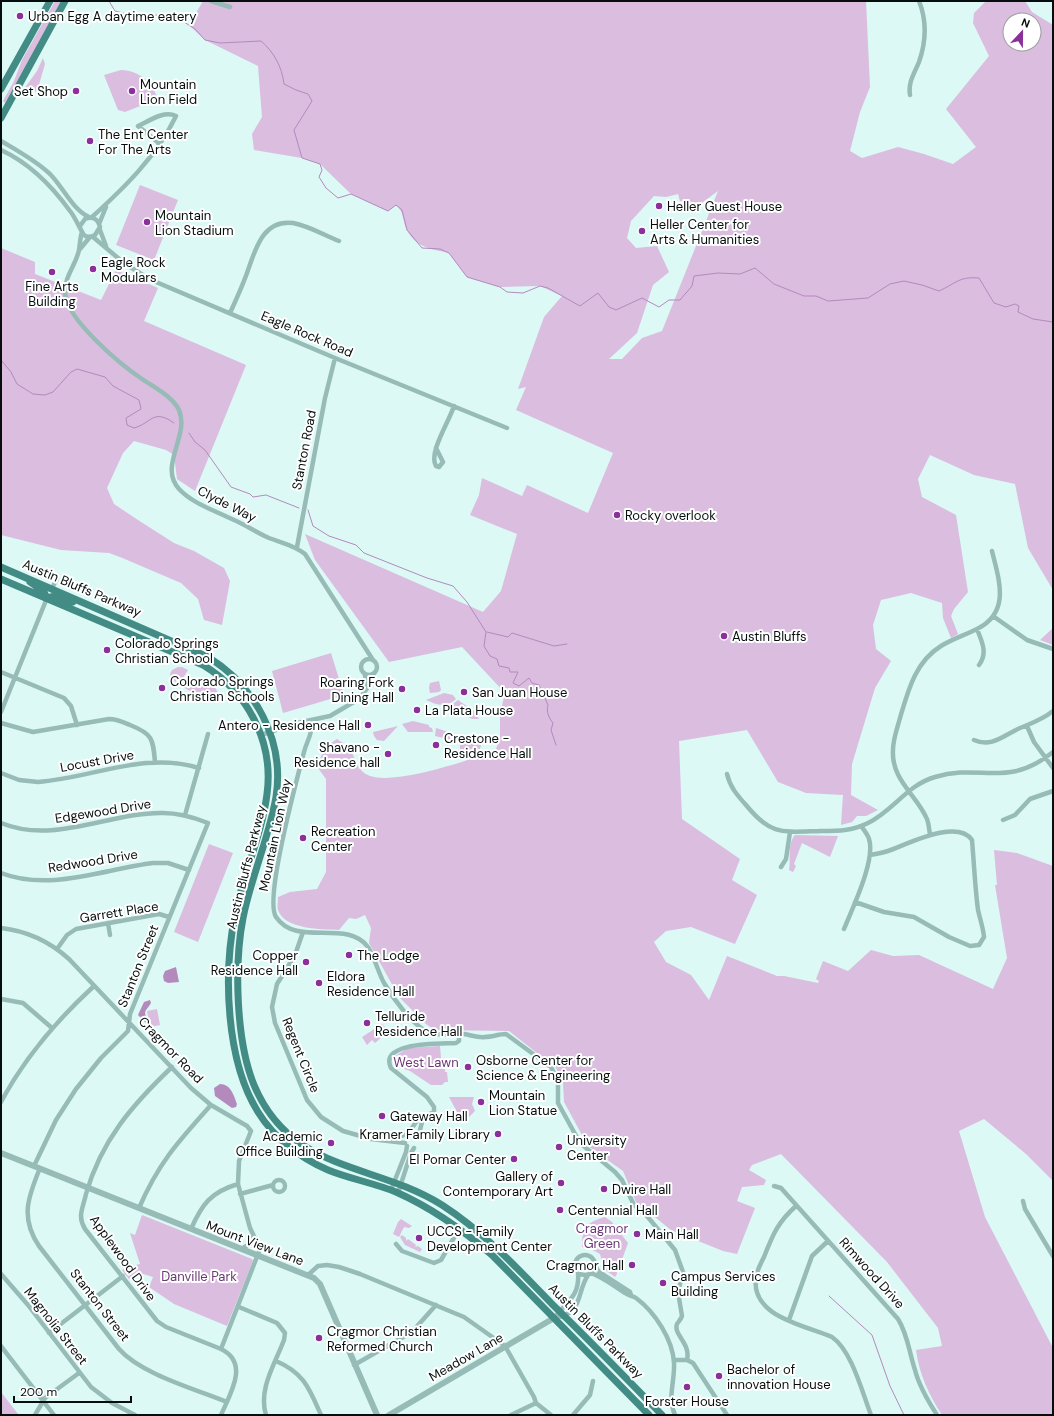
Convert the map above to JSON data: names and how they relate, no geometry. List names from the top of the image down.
{
  "streets": {
    "main road": ["Austin Bluffs Parkway"],
    "street": [
      "Eagle Rock Road",
      "Stanton Road",
      "Clyde Way",
      "Locust Drive",
      "Edgewood Drive",
      "Mountain Lion Way",
      "Redwood Drive",
      "Garrett Place",
      "Stanton Street",
      "Cragmor Road",
      "Regent Circle",
      "Mount View Lane",
      "Applewood Drive",
      "Rimwood Drive",
      "Magnolia Street",
      "Meadow Lane"
    ]
  },
  "crossings": [
    ["Eagle Rock Road", "Stanton Road"],
    ["Stanton Road", "Clyde Way"],
    ["Austin Bluffs Parkway", "Regent Circle"],
    ["Austin Bluffs Parkway", "Meadow Lane"],
    ["Edgewood Drive", "Stanton Street"],
    ["Mountain Lion Way", "Regent Circle"],
    ["Redwood Drive", "Stanton Street"],
    ["Garrett Place", "Stanton Street"],
    ["Garrett Place", "Cragmor Road"],
    ["Stanton Street", "Cragmor Road"],
    ["Stanton Street", "Mount View Lane"],
    ["Cragmor Road", "Applewood Drive"],
    ["Mount View Lane", "Applewood Drive"],
    ["Mount View Lane", "Meadow Lane"]
  ],
  "parks": ["West Lawn", "Cragmor Green", "Danville Park"],
  "places": [
    "Urban Egg A daytime eatery",
    "Set Shop",
    "Mountain Lion Field",
    "The Ent Center For The Arts",
    "Heller Guest House",
    "Mountain Lion Stadium",
    "Heller Center for Arts & Humanities",
    "Eagle Rock Modulars",
    "Fine Arts Building",
    "Rocky overlook",
    "Austin Bluffs",
    "Colorado Springs Christian School",
    "Colorado Springs Christian Schools",
    "Roaring Fork Dining Hall",
    "San Juan House",
    "La Plata House",
    "Antero - Residence Hall",
    "Crestone - Residence Hall",
    "Shavano - Residence hall",
    "Recreation Center",
    "The Lodge",
    "Copper Residence Hall",
    "Eldora Residence Hall",
    "Telluride Residence Hall",
    "Osborne Center for Science & Engineering",
    "Mountain Lion Statue",
    "Gateway Hall",
    "Kramer Family Library",
    "Academic Office Building",
    "University Center",
    "El Pomar Center",
    "Gallery of Contemporary Art",
    "Dwire Hall",
    "Centennial Hall",
    "Main Hall",
    "UCCS - Family Development Center",
    "Cragmor Hall",
    "Campus Services Building",
    "Cragmor Christian Reformed Church",
    "Bachelor of innovation House",
    "Forster House"
  ],
  "scale_bar": "200 m",
  "north": "top"
}
